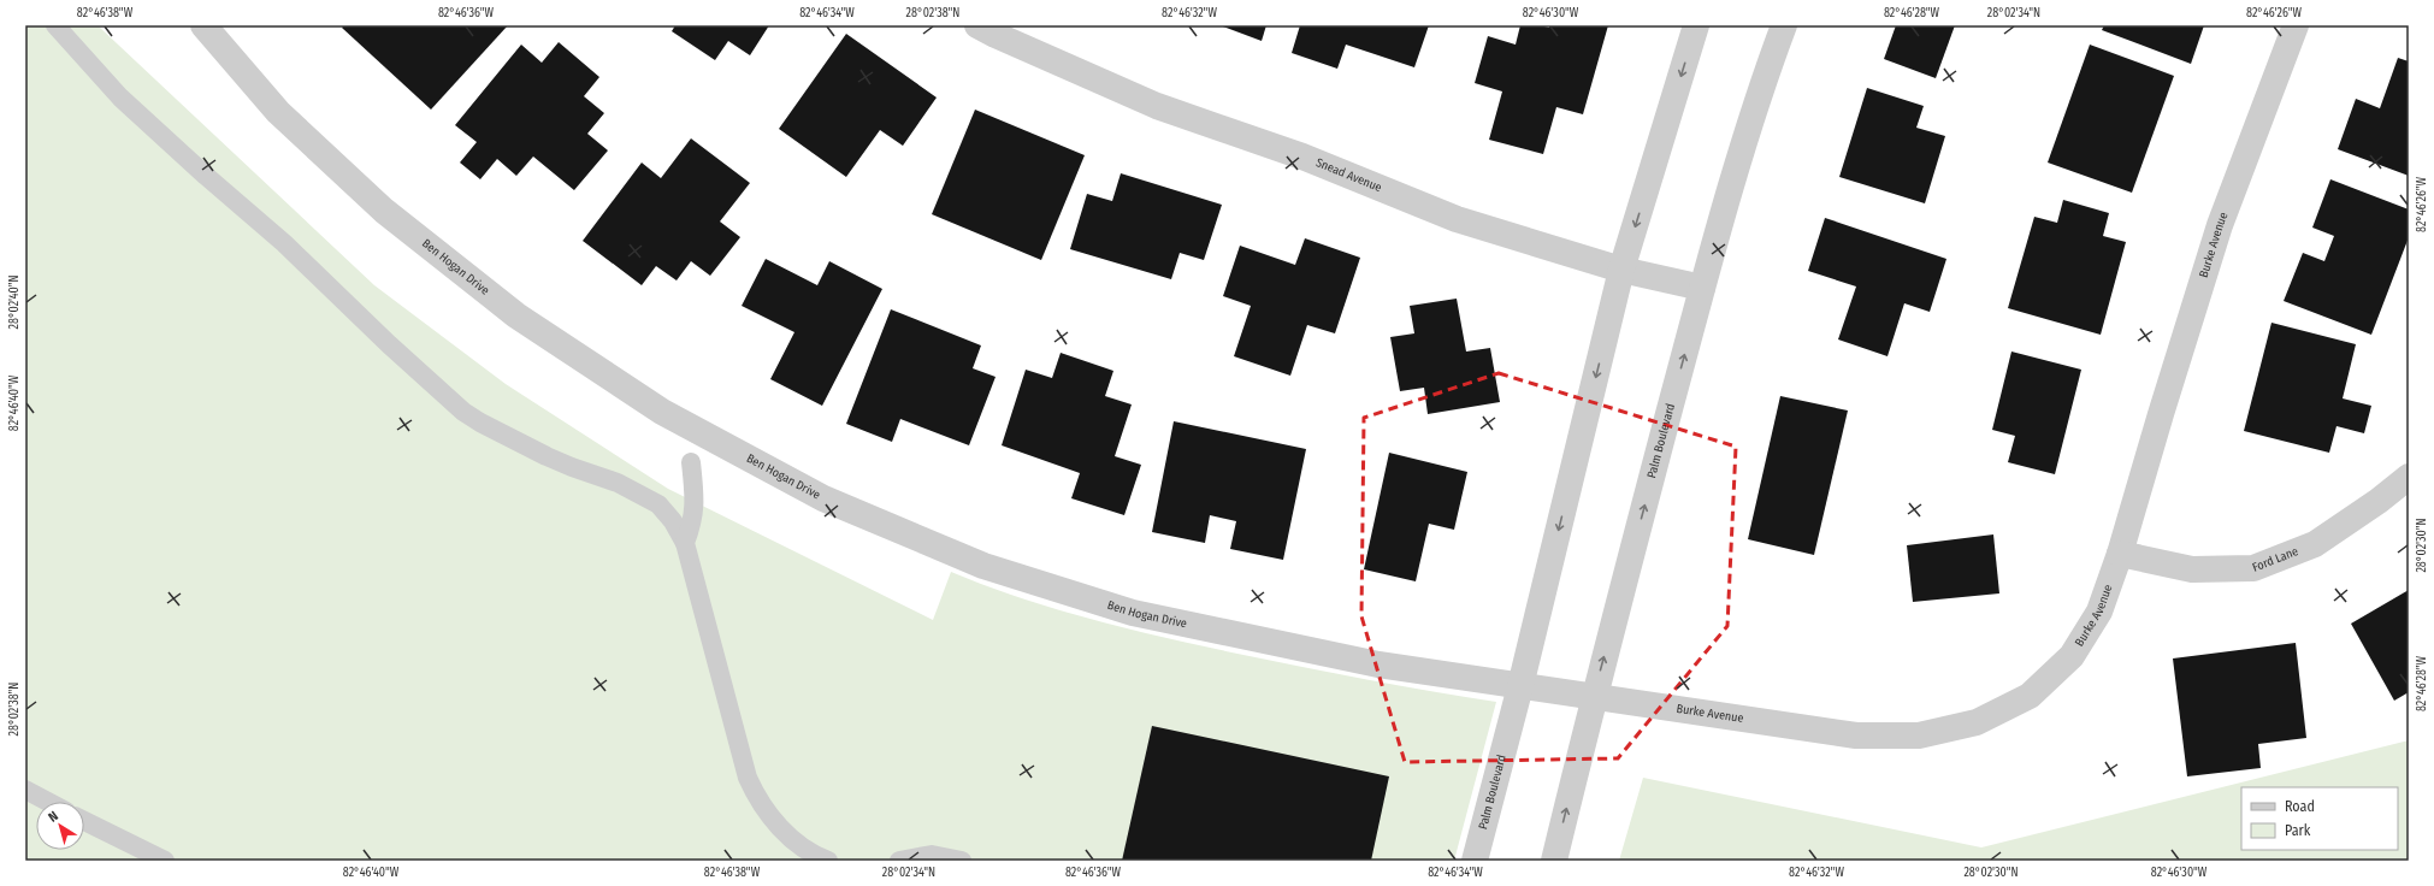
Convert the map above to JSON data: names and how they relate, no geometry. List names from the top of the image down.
{
  "streets": {
    "street": [
      "Snead Avenue",
      "Burke Avenue",
      "Ben Hogan Drive",
      "Palm Boulevard",
      "Ford Lane"
    ]
  },
  "crossings": [
    ["Snead Avenue", "Palm Boulevard"],
    ["Burke Avenue", "Ben Hogan Drive"],
    ["Burke Avenue", "Palm Boulevard"],
    ["Burke Avenue", "Ford Lane"],
    ["Ben Hogan Drive", "Palm Boulevard"]
  ],
  "legend": ["Road", "Park"],
  "north": "top left",
  "coordinates": [
    "82°46'38\"W",
    "82°46'36\"W",
    "82°46'34\"W",
    "28°02'38\"N",
    "82°46'32\"W",
    "82°46'30\"W",
    "82°46'28\"W",
    "28°02'34\"N",
    "82°46'26\"W",
    "28°02'40\"N",
    "82°46'40\"W",
    "28°02'30\"N"
  ]
}
